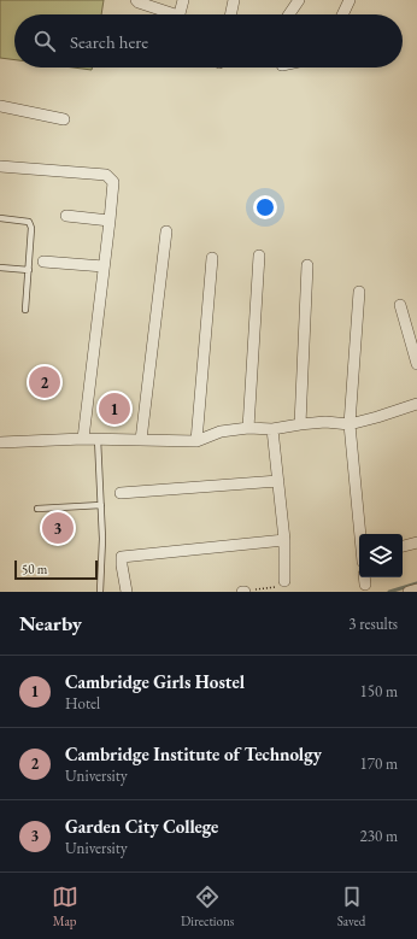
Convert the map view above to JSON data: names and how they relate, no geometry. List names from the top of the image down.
{
  "scale_bar": "50 m",
  "page": {
    "search": "Search here",
    "pins": ["2", "1", "3"],
    "scale": "50 m",
    "heading": ["Nearby", "3 results"],
    "list": [
      {
        "mark": "1",
        "name": "Cambridge Girls Hostel",
        "note": "Hotel",
        "value": "150 m"
      },
      {
        "mark": "2",
        "name": "Cambridge Institute of Technolgy",
        "note": "University",
        "value": "170 m"
      },
      {
        "mark": "3",
        "name": "Garden City College",
        "note": "University",
        "value": "230 m"
      }
    ],
    "nav": ["Map", "Directions", "Saved"]
  }
}
